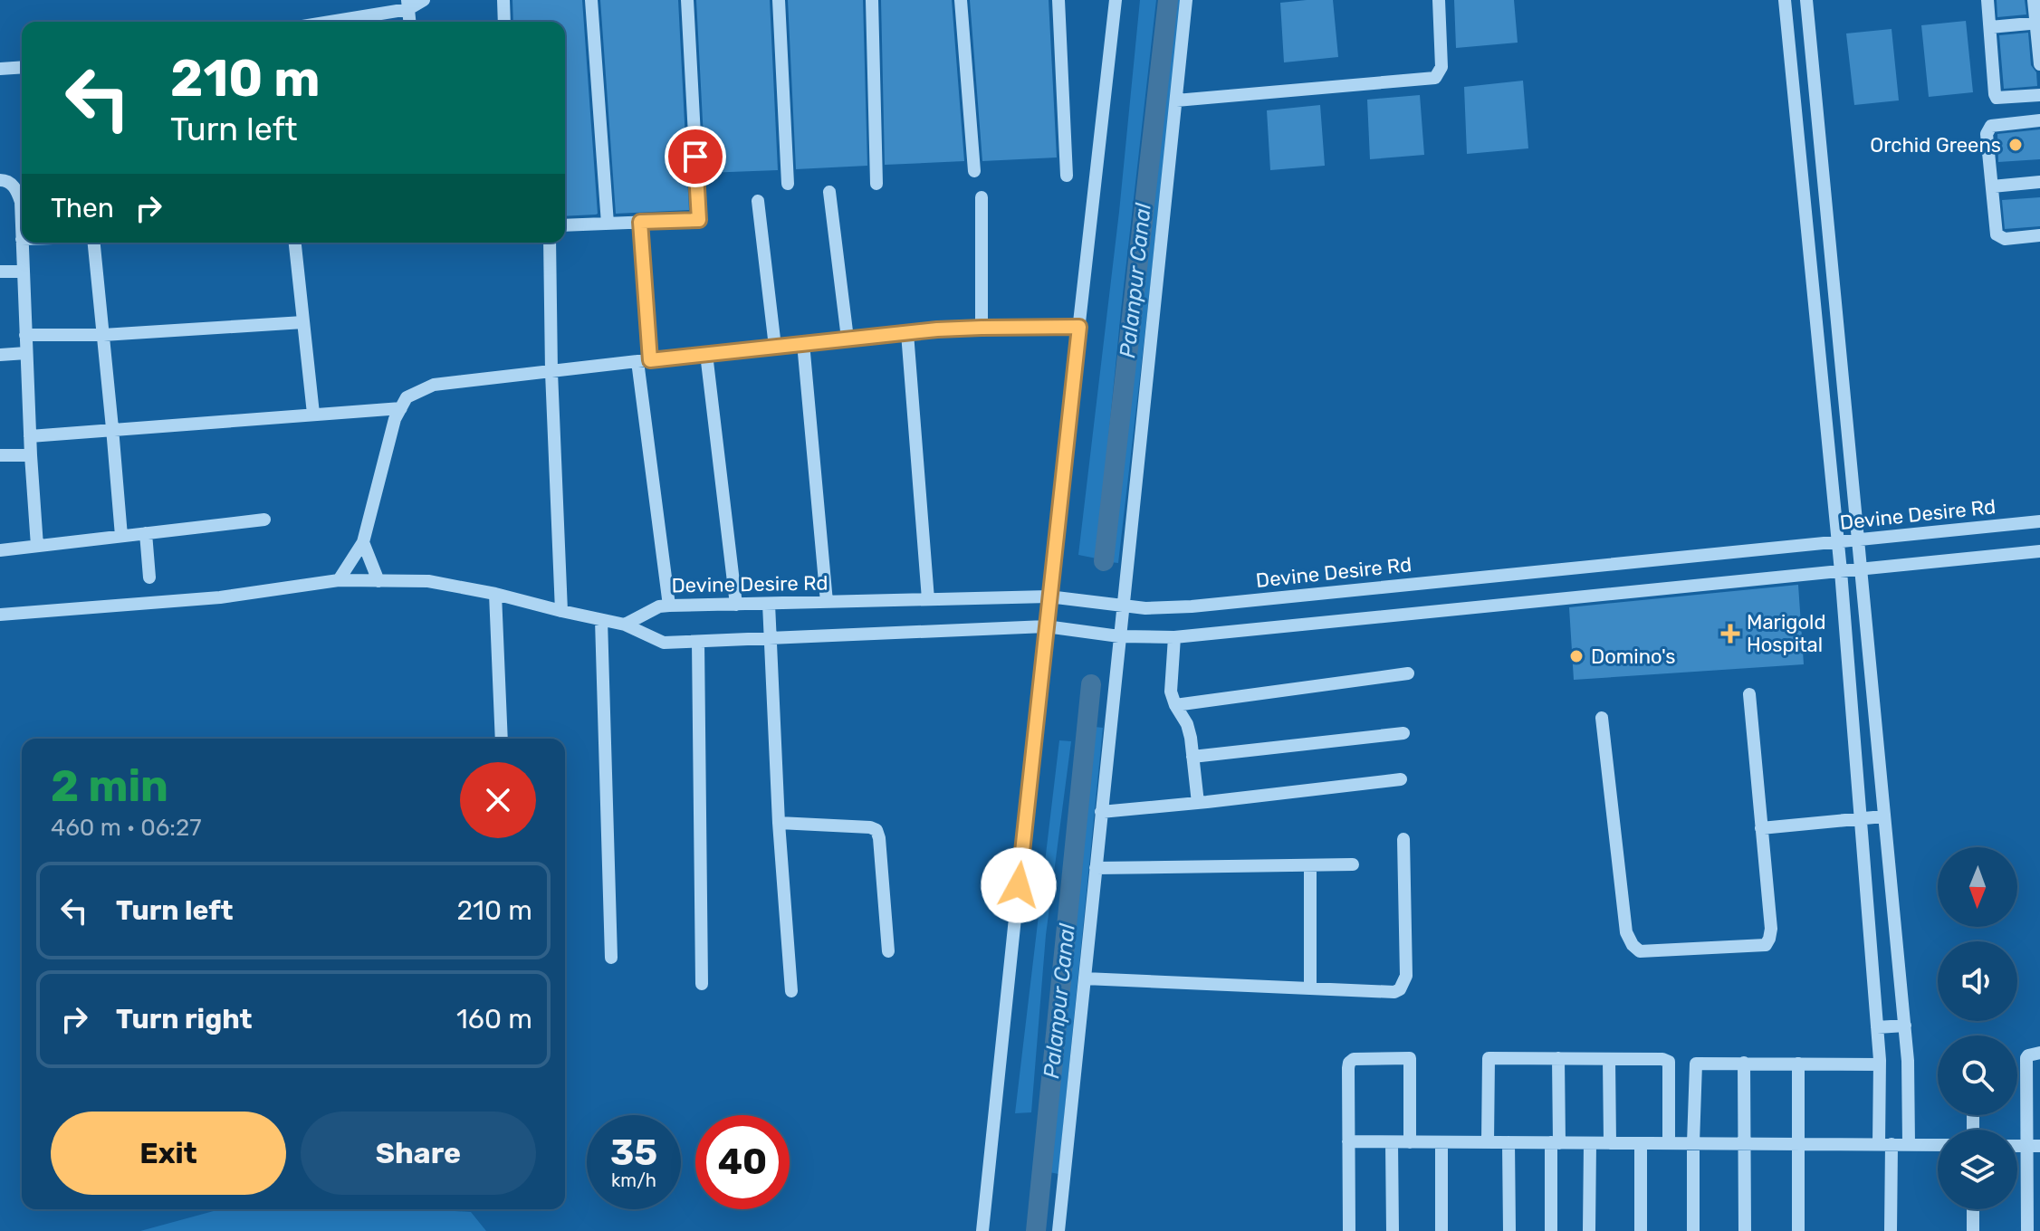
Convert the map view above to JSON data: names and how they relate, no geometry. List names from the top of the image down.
{
  "streets": {
    "street": ["Devine Desire Rd"]
  },
  "water": ["Palanpur Canal"],
  "places": {
    "other": ["Orchid Greens", "Domino's"],
    "health": ["Marigold Hospital"]
  },
  "north": "bottom",
  "page": {
    "turn": ["210 m", "Turn left"],
    "then": "Then",
    "heading": ["2 min", "460 m · 06:27"],
    "list": [
      {
        "name": "Turn left",
        "value": "210 m"
      },
      {
        "name": "Turn right",
        "value": "160 m"
      }
    ],
    "buttons": ["Exit", "Share"],
    "speed": "35 km/h",
    "limit": "40"
  }
}
